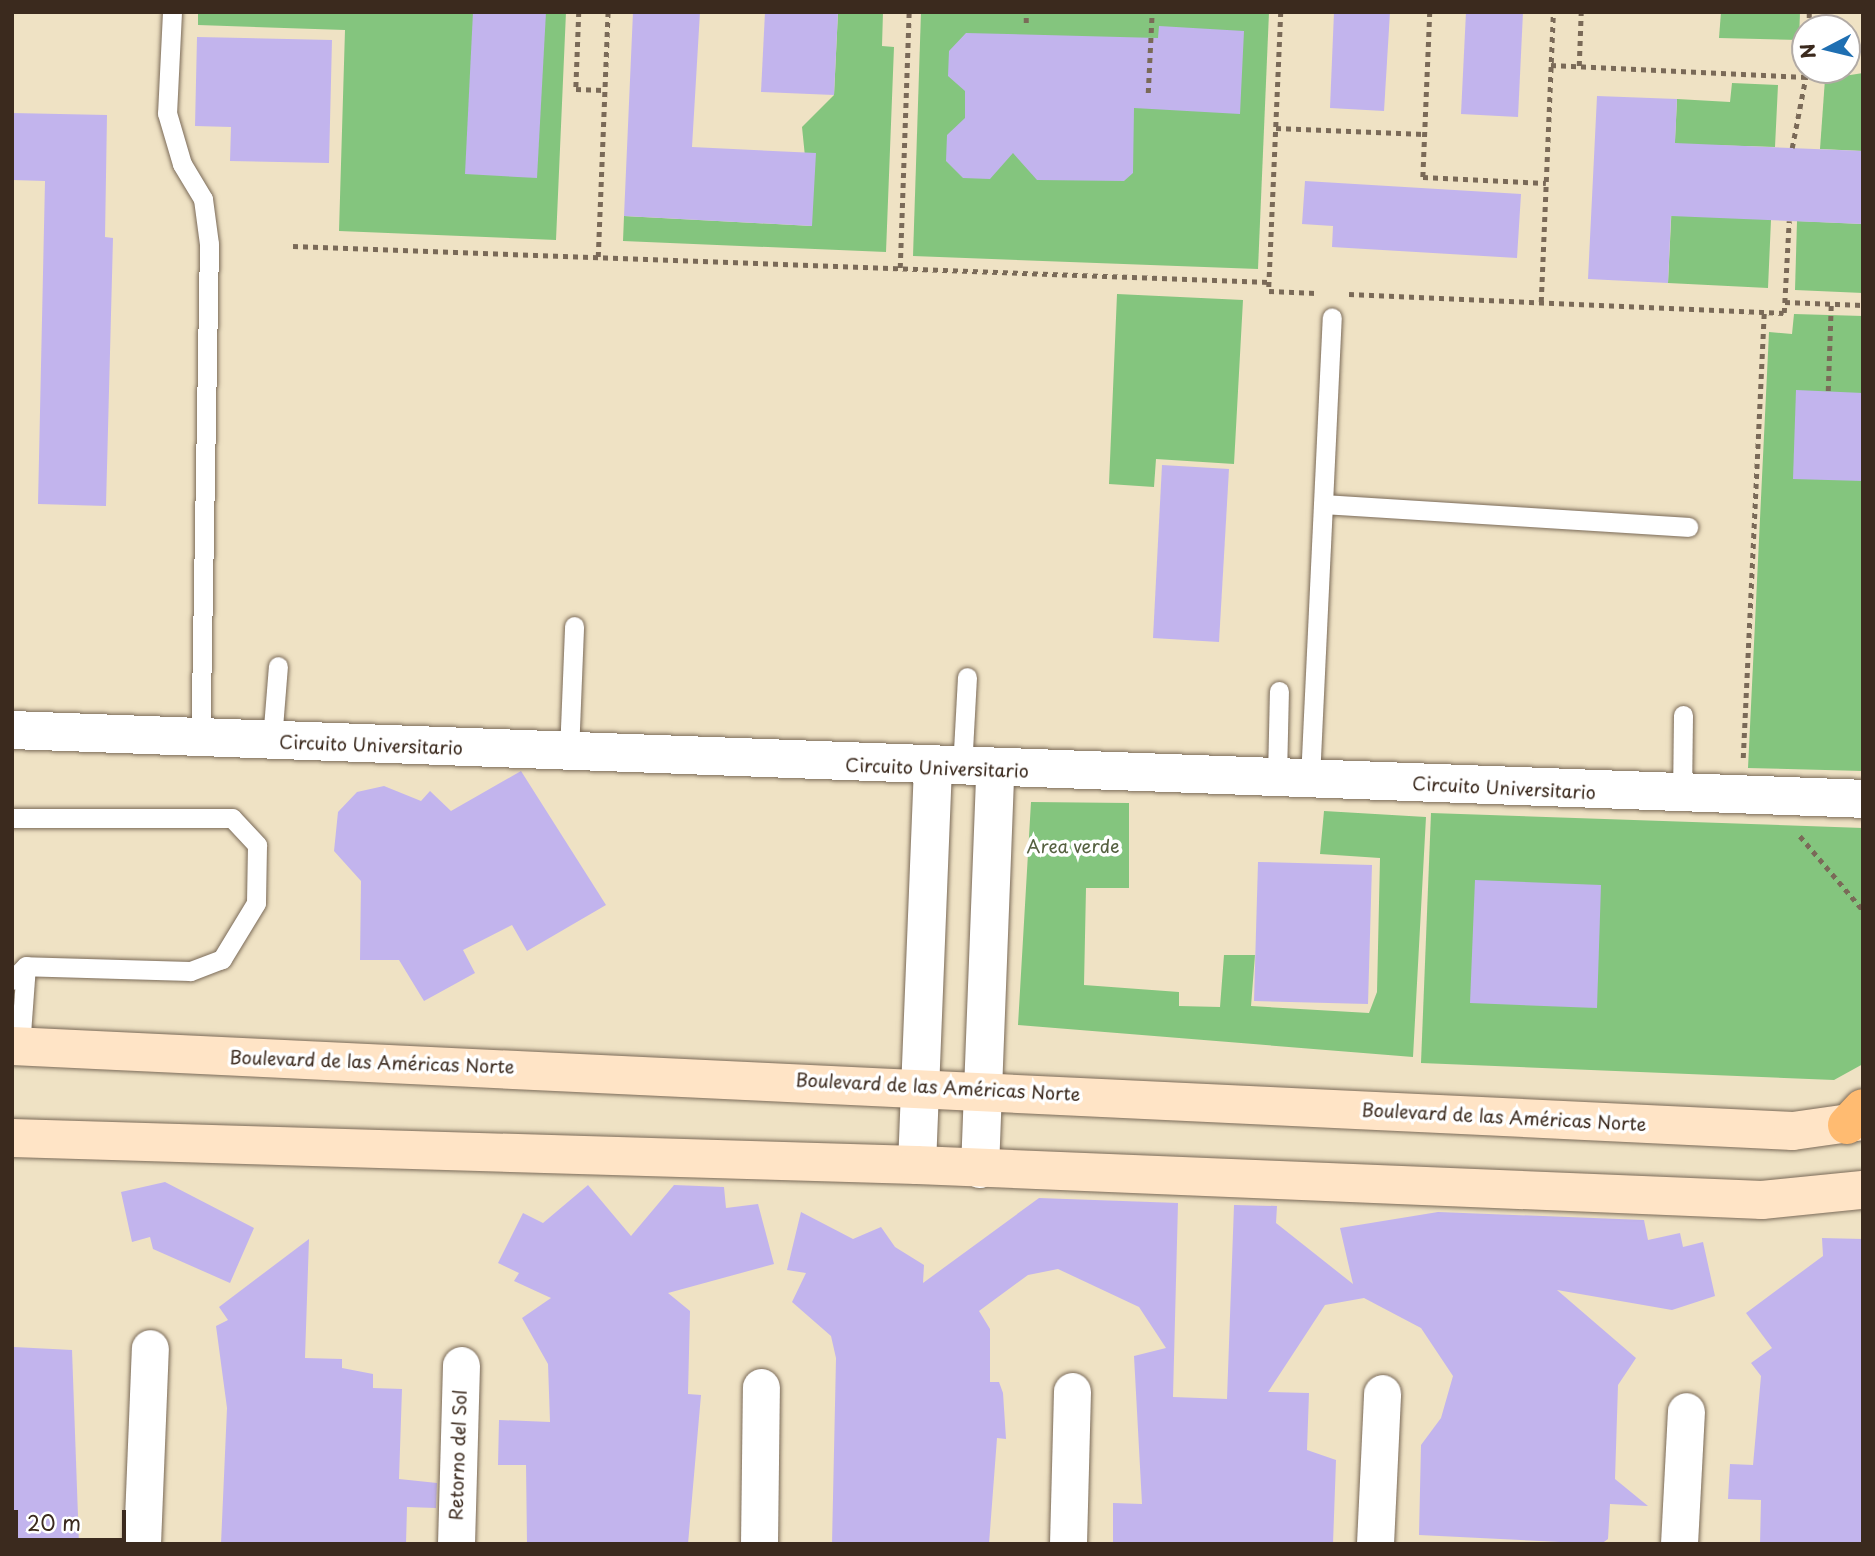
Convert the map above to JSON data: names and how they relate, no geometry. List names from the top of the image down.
{
  "streets": {
    "main road": ["Boulevard de las Américas Norte"],
    "street": ["Circuito Universitario", "Retorno del Sol"]
  },
  "parks": ["Area verde"],
  "scale_bar": "20 m",
  "north": "left"
}
